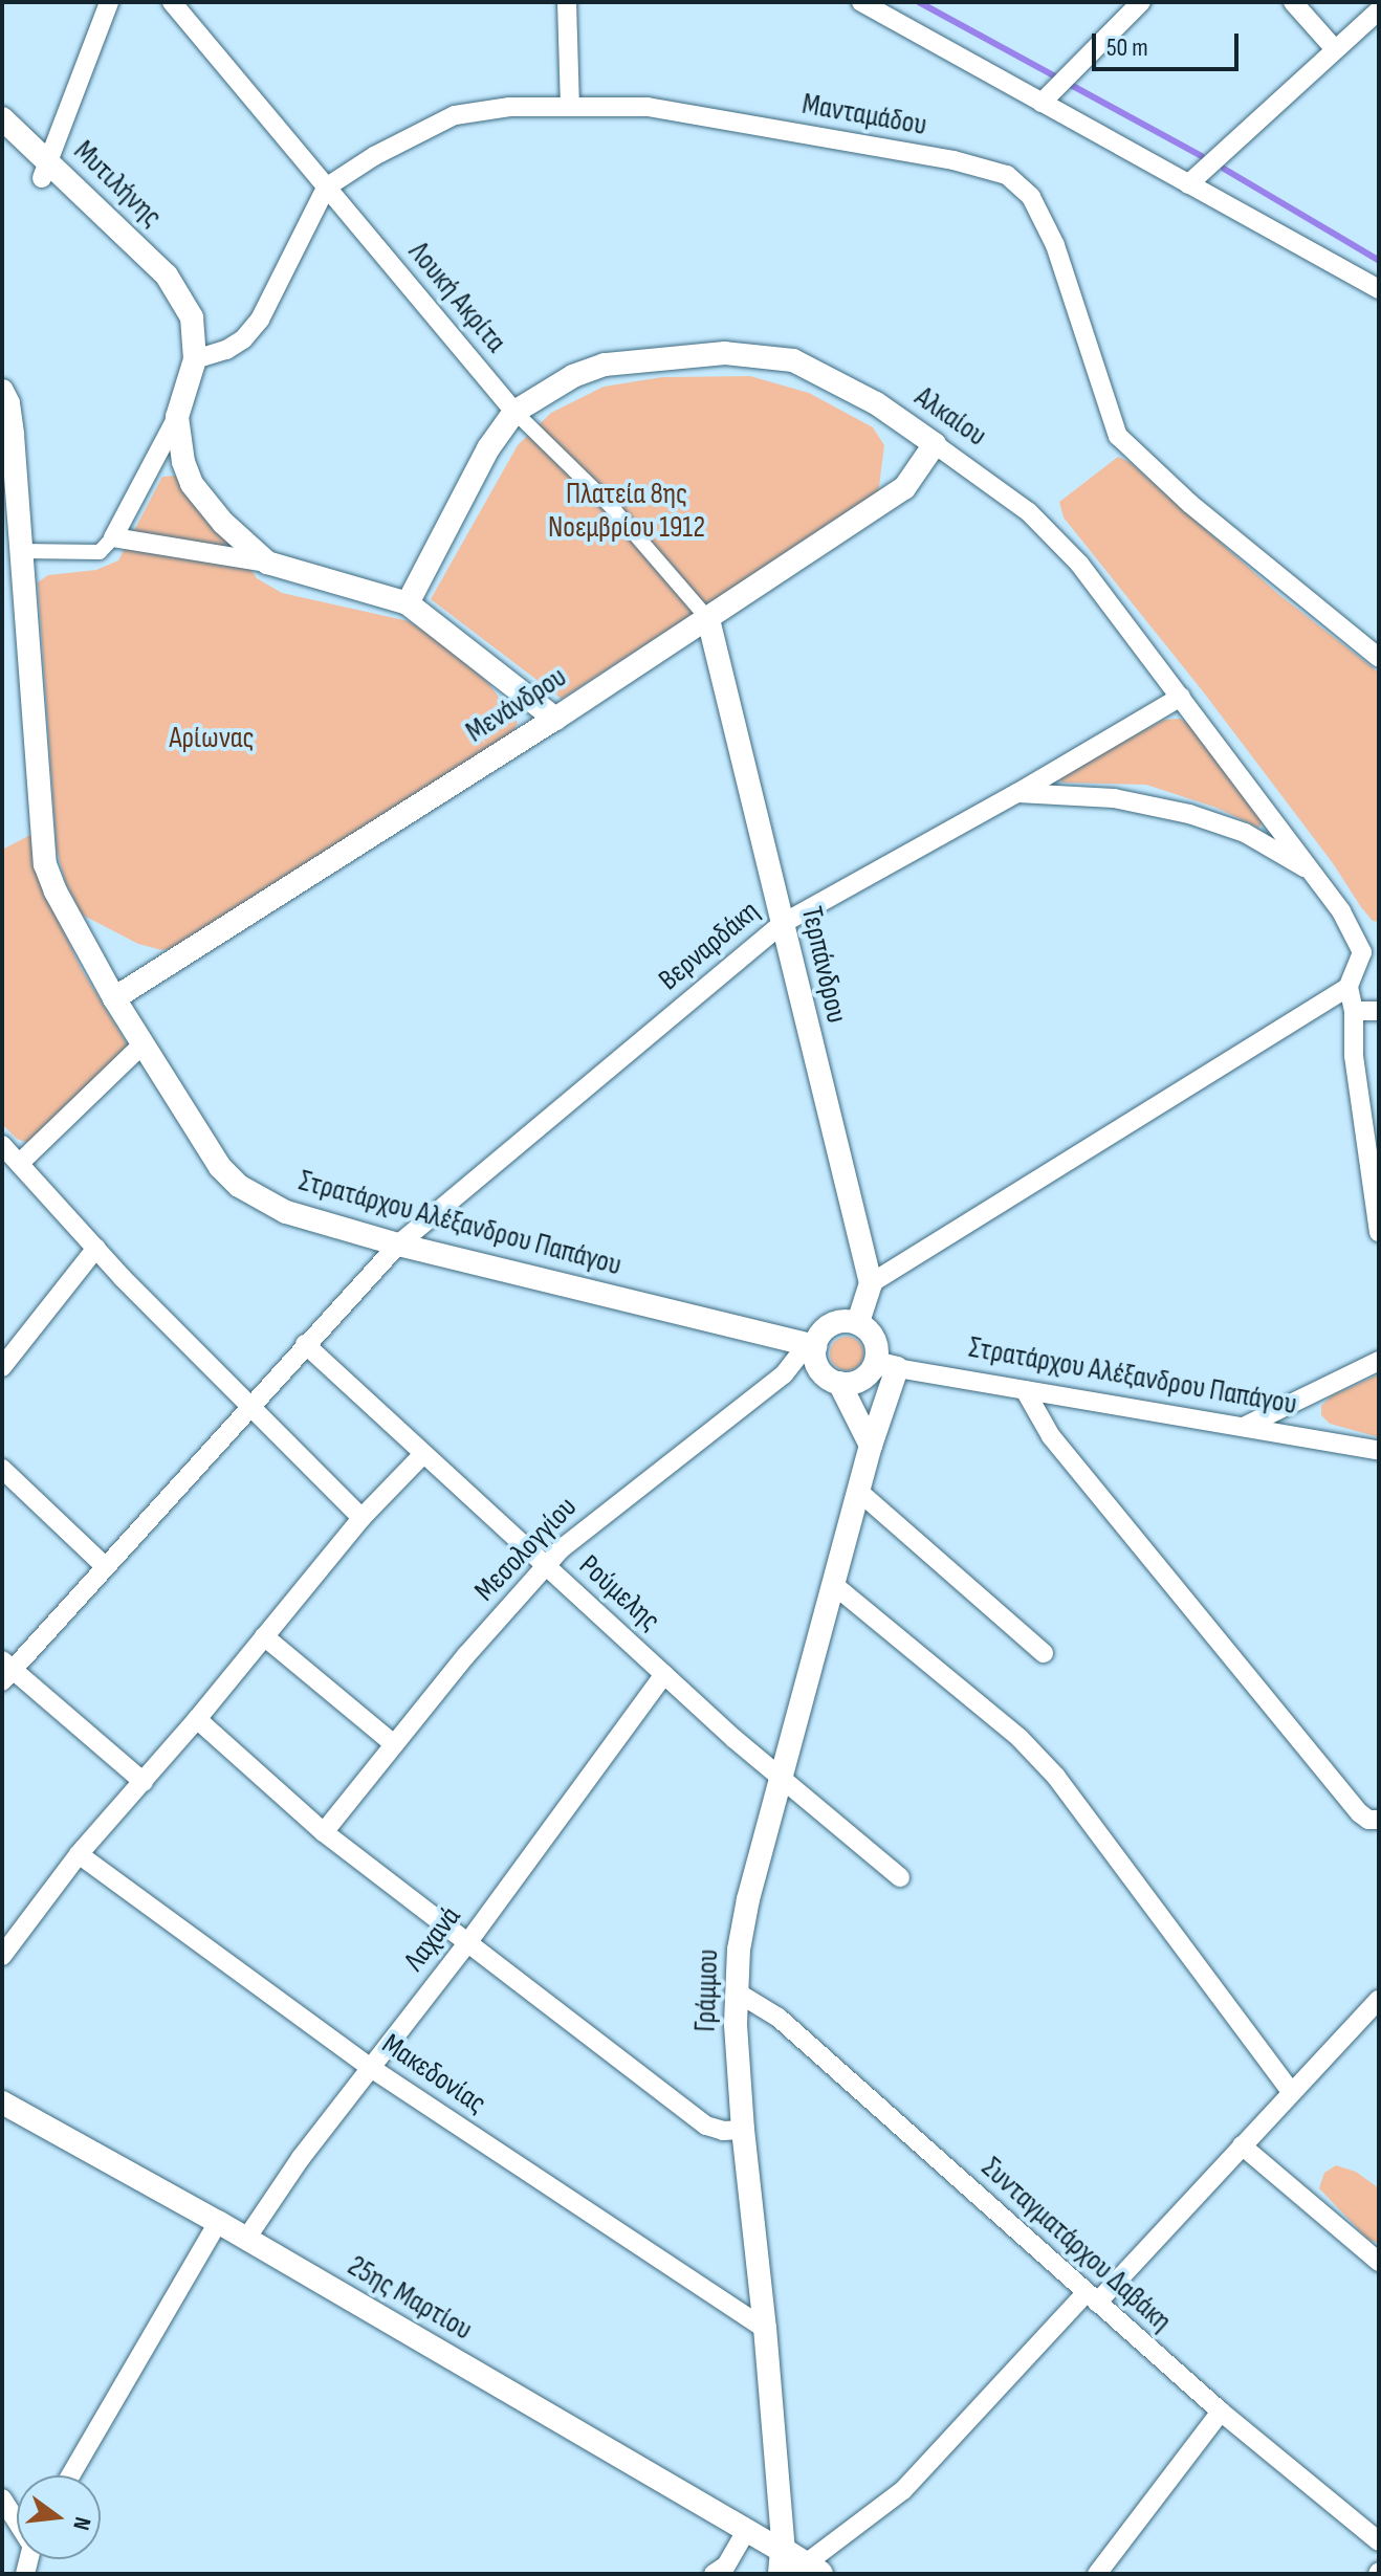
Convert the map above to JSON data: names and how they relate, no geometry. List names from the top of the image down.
{
  "streets": {
    "street": [
      "Μανταμάδου",
      "Μυτιλήνης",
      "Λουκή Ακρίτα",
      "Αλκαίου",
      "Μενάνδρου",
      "Βερναρδάκη",
      "Τερπάνδρου",
      "Στρατάρχου Αλέξανδρου Παπάγου",
      "Μεσολογγίου",
      "Ρούμελης",
      "Λαχανά",
      "Γράμμου",
      "Μακεδονίας",
      "Συνταγματάρχου Δαβάκη",
      "25ης Μαρτίου"
    ]
  },
  "crossings": [
    ["Μανταμάδου", "Λουκή Ακρίτα"],
    ["Λουκή Ακρίτα", "Αλκαίου"],
    ["Λουκή Ακρίτα", "Μενάνδρου"],
    ["Λουκή Ακρίτα", "Τερπάνδρου"],
    ["Αλκαίου", "Μενάνδρου"],
    ["Αλκαίου", "Βερναρδάκη"],
    ["Μενάνδρου", "Τερπάνδρου"],
    ["Μενάνδρου", "Στρατάρχου Αλέξανδρου Παπάγου"],
    ["Βερναρδάκη", "Τερπάνδρου"],
    ["Βερναρδάκη", "Στρατάρχου Αλέξανδρου Παπάγου"],
    ["Βερναρδάκη", "Ρούμελης"],
    ["Στρατάρχου Αλέξανδρου Παπάγου", "Μεσολογγίου"],
    ["Στρατάρχου Αλέξανδρου Παπάγου", "Γράμμου"],
    ["Μεσολογγίου", "Ρούμελης"],
    ["Μεσολογγίου", "Γράμμου"],
    ["Ρούμελης", "Λαχανά"],
    ["Ρούμελης", "Γράμμου"],
    ["Λαχανά", "Μακεδονίας"],
    ["Λαχανά", "25ης Μαρτίου"],
    ["Γράμμου", "Μακεδονίας"],
    ["Γράμμου", "Συνταγματάρχου Δαβάκη"],
    ["Γράμμου", "25ης Μαρτίου"]
  ],
  "parks": ["Πλατεία 8ης Νοεμβρίου 1912", "Αρίωνας"],
  "scale_bar": "50 m",
  "north": "right"
}
